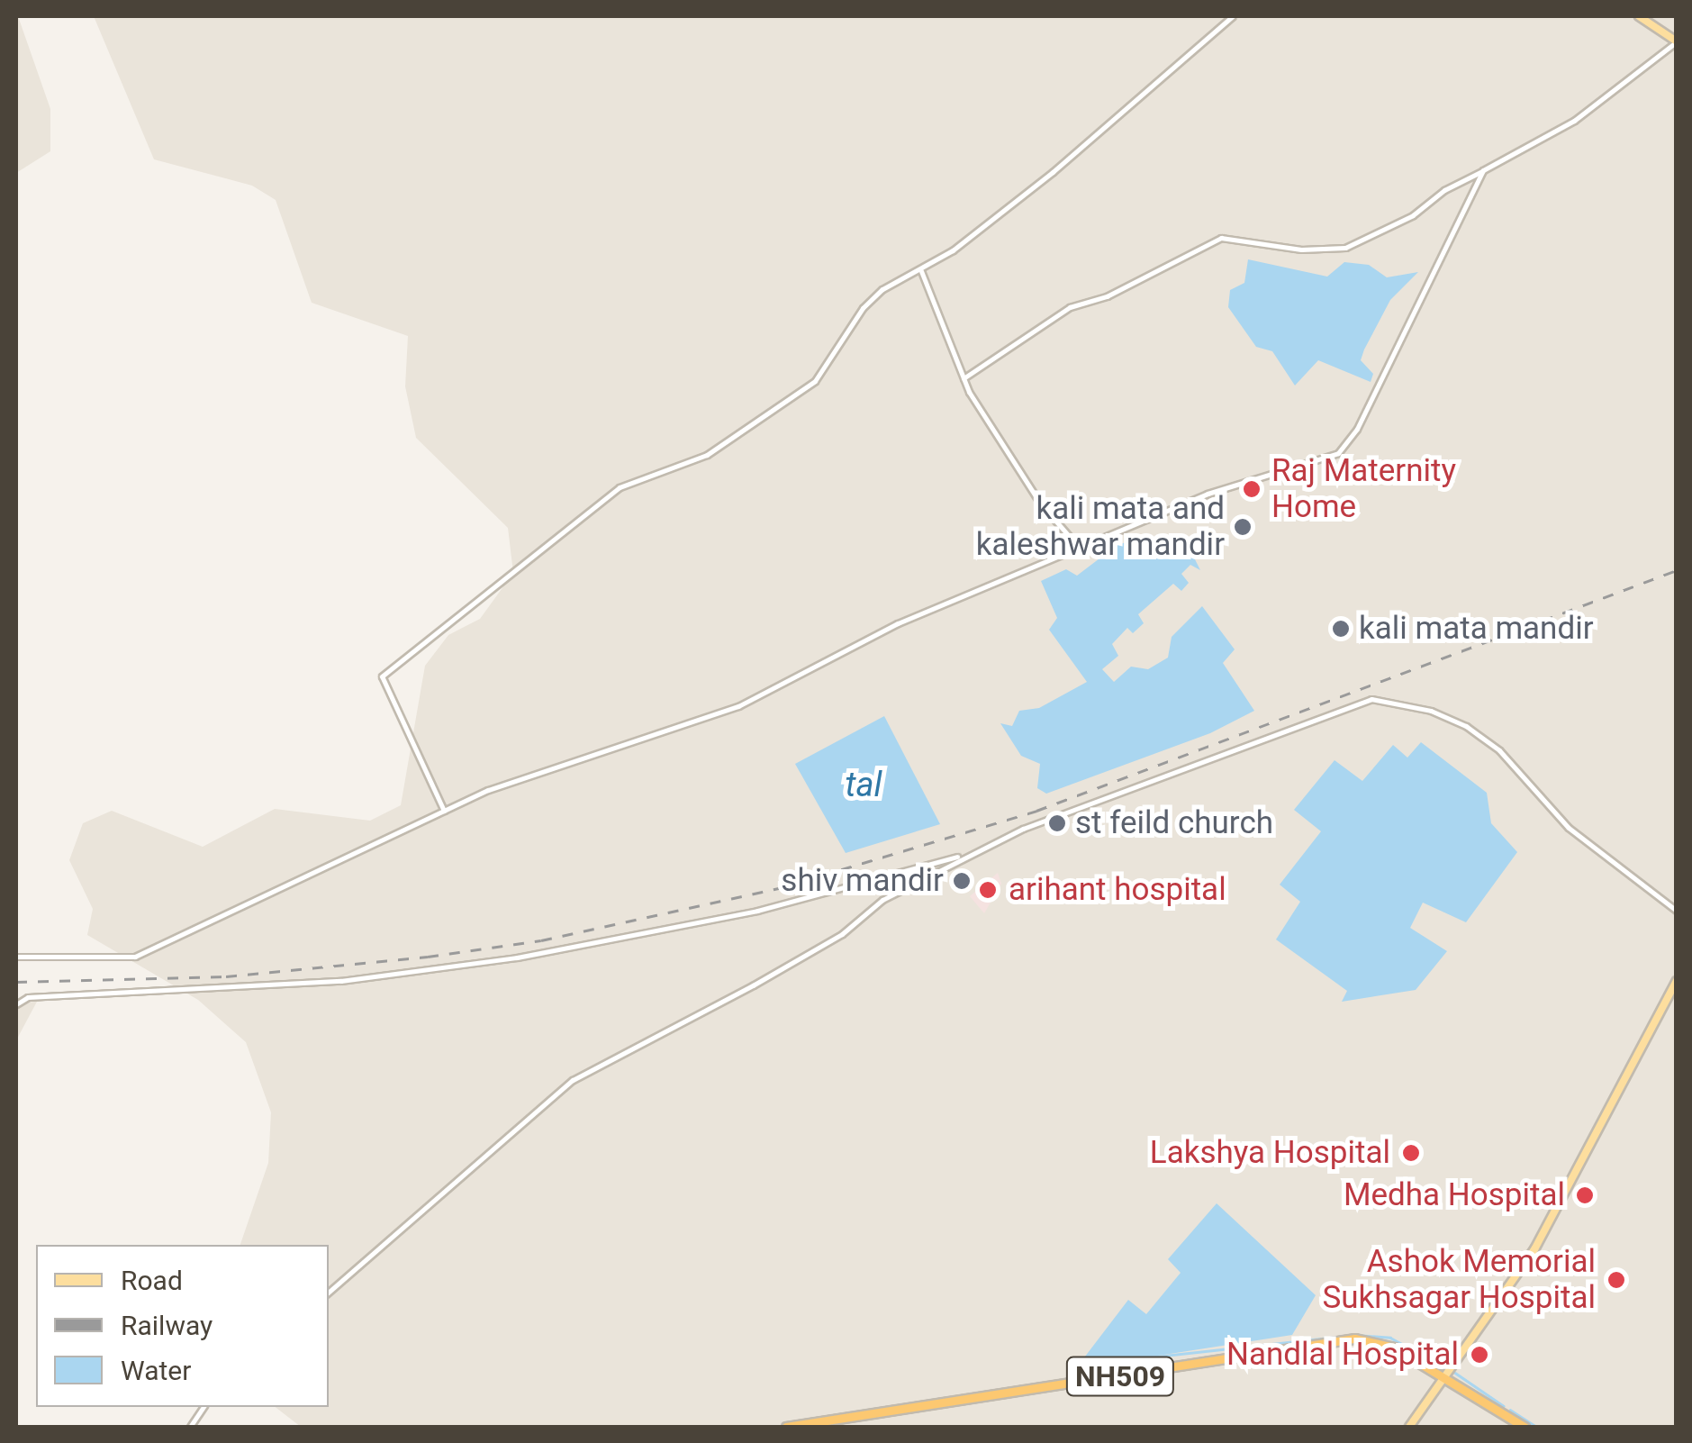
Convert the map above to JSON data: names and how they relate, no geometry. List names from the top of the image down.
{
  "streets": {
    "highway": ["NH509"]
  },
  "water": ["tal"],
  "places": [
    "Raj Maternity Home",
    "kali mata and kaleshwar mandir",
    "kali mata mandir",
    "st feild church",
    "shiv mandir",
    "arihant hospital",
    "Lakshya Hospital",
    "Medha Hospital",
    "Ashok Memorial Sukhsagar Hospital",
    "Nandlal Hospital"
  ],
  "legend": ["Road", "Railway", "Water"]
}
